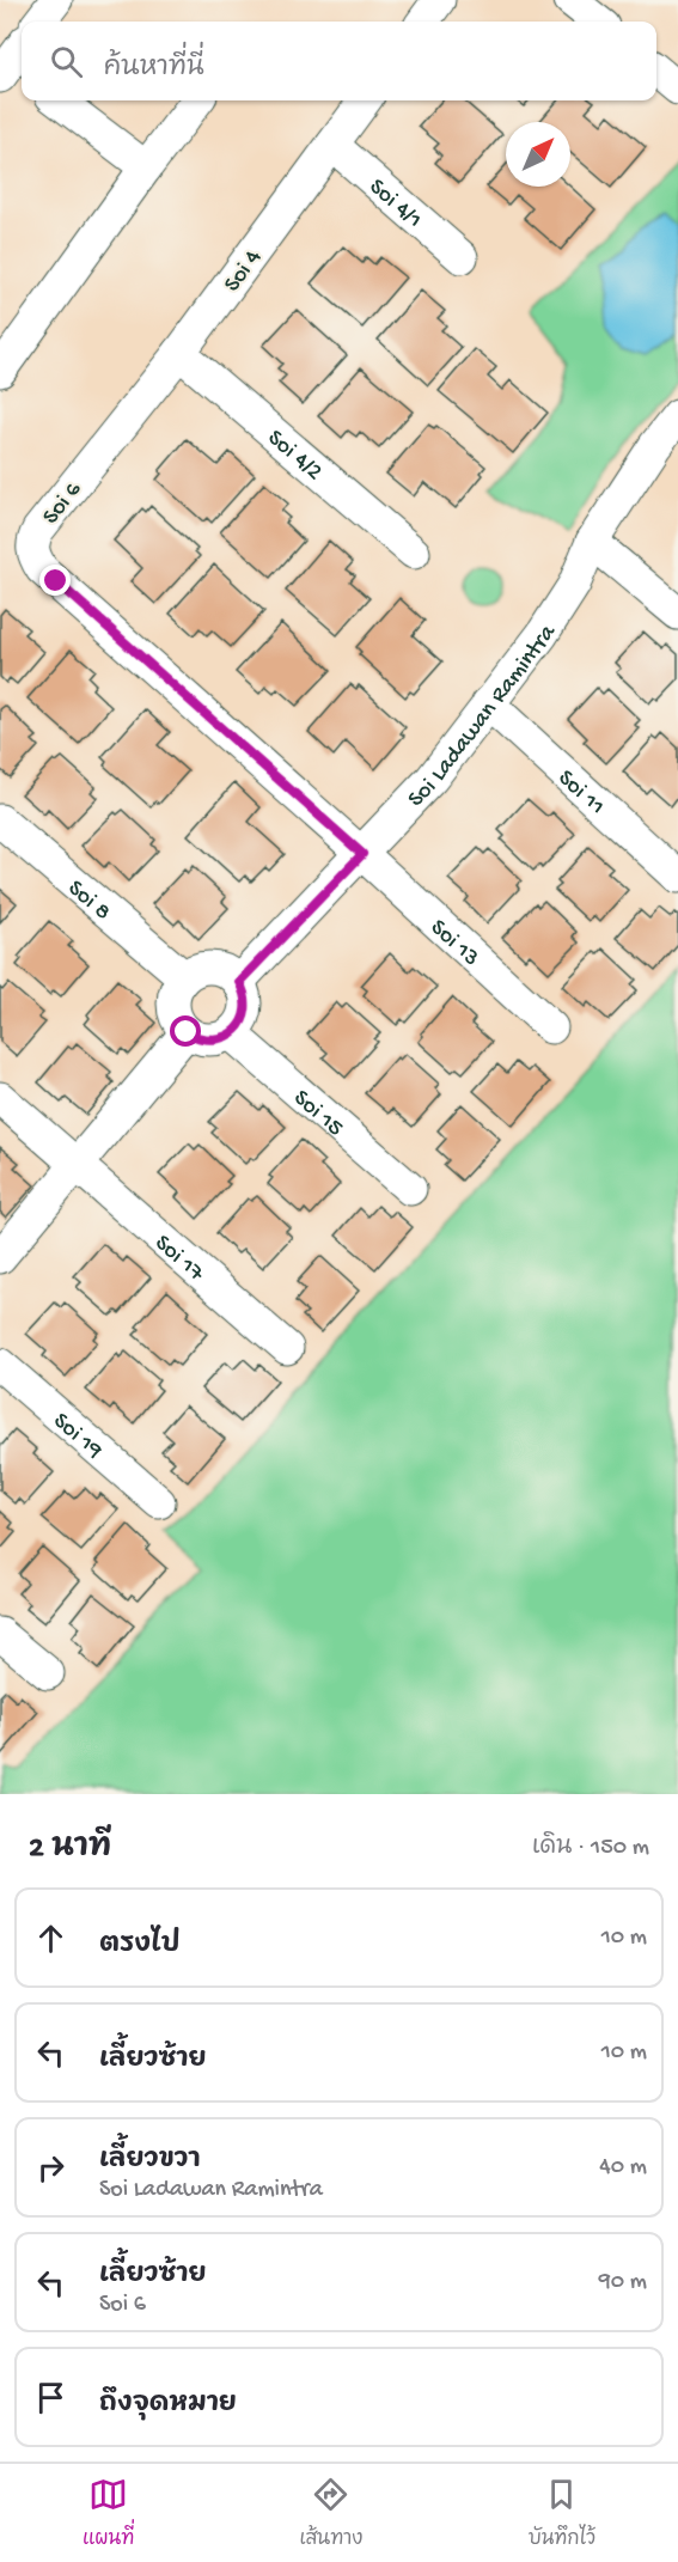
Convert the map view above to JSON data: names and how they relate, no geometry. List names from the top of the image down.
{
  "streets": {
    "street": [
      "Soi 4/1",
      "Soi 4",
      "Soi 4/2",
      "Soi 6",
      "Soi Ladawan Ramintra",
      "Soi 11",
      "Soi 8",
      "Soi 13",
      "Soi 15",
      "Soi 17",
      "Soi 19"
    ]
  },
  "crossings": [
    ["Soi 4/1", "Soi 4"],
    ["Soi 4", "Soi 4/2"],
    ["Soi 4", "Soi 6"],
    ["Soi 6", "Soi Ladawan Ramintra"],
    ["Soi 6", "Soi 13"],
    ["Soi Ladawan Ramintra", "Soi 11"],
    ["Soi Ladawan Ramintra", "Soi 8"],
    ["Soi Ladawan Ramintra", "Soi 13"],
    ["Soi Ladawan Ramintra", "Soi 15"],
    ["Soi 8", "Soi 15"]
  ],
  "north": "top right",
  "page": {
    "search": "ค้นหาที่นี่",
    "heading": ["2 นาที", "เดิน · 150 m"],
    "list": [
      ["ตรงไป", "10 m"],
      ["เลี้ยวซ้าย", "10 m"],
      ["เลี้ยวขวา", "Soi Ladawan Ramintra", "40 m"],
      ["เลี้ยวซ้าย", "Soi 6", "90 m"],
      "ถึงจุดหมาย"
    ],
    "nav": ["แผนที่", "เส้นทาง", "บันทึกไว้"]
  }
}
